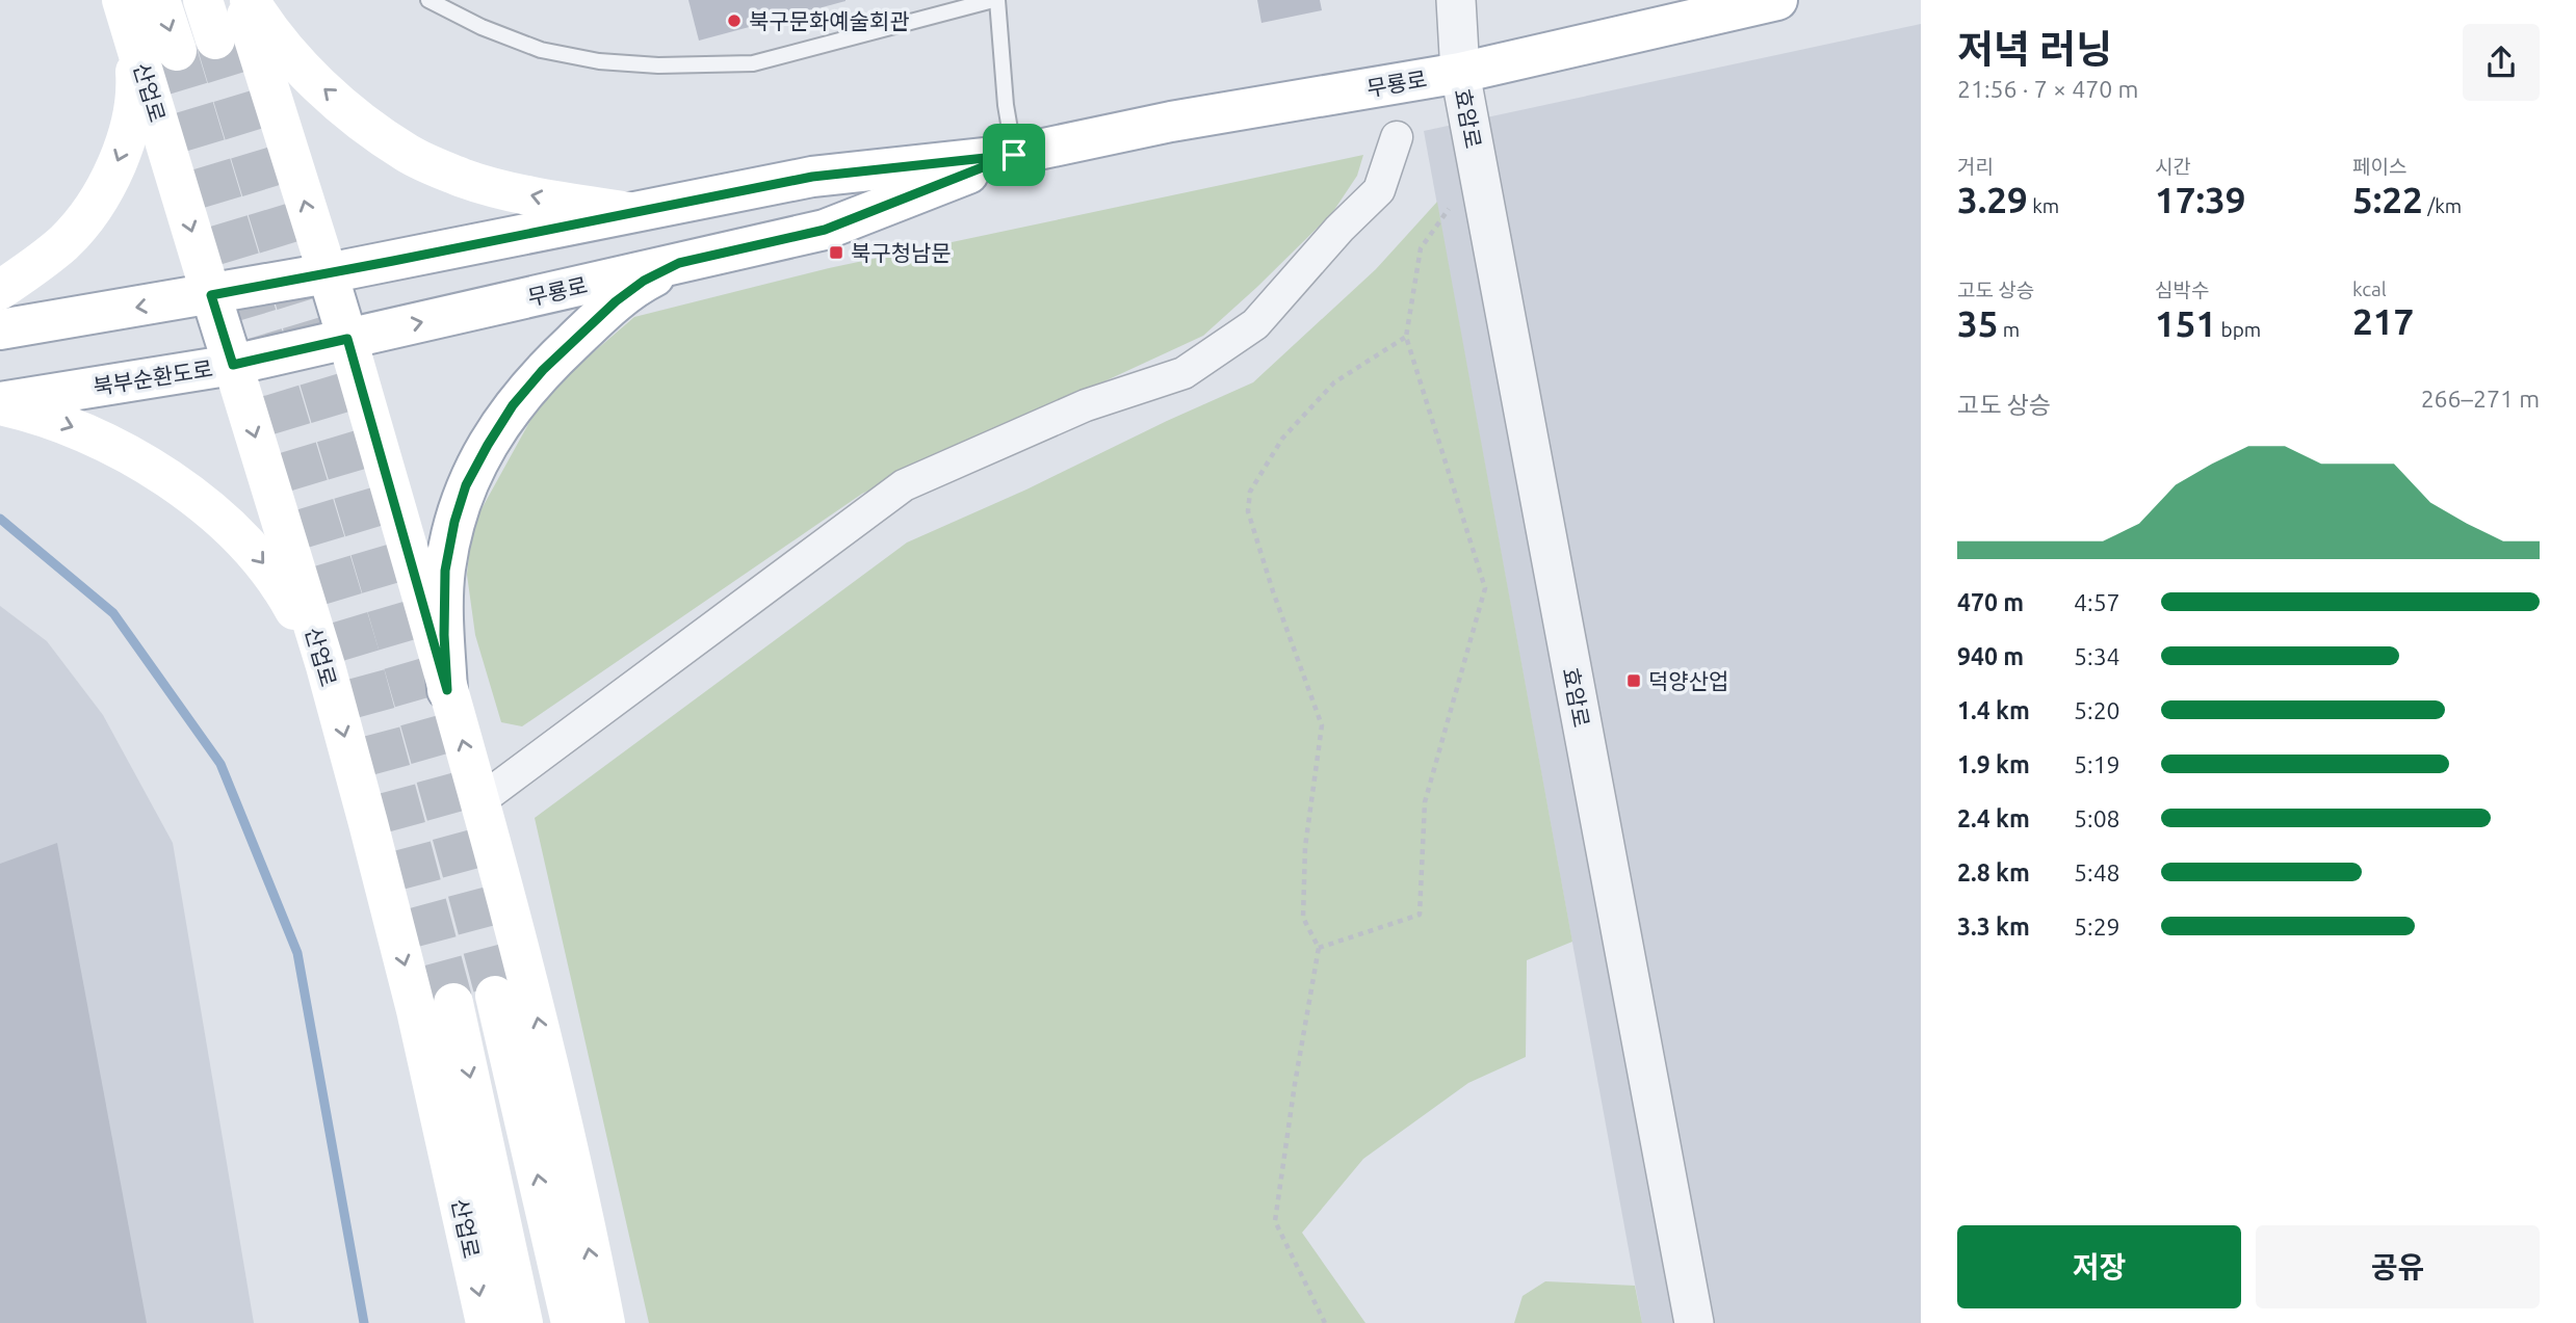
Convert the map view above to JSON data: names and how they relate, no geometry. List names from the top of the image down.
{
  "streets": {
    "main road": ["무룡로", "산업로", "북부순환도로"],
    "street": ["효암로"]
  },
  "crossings": [
    ["무룡로", "효암로"],
    ["무룡로", "북부순환도로"],
    ["산업로", "북부순환도로"]
  ],
  "places": {
    "other": ["북구문화예술회관"],
    "transit": ["북구청남문", "덕양산업"]
  },
  "page": {
    "heading": ["저녁 러닝", "21:56 · 7 × 470 m"],
    "stats": [
      ["거리", "3.29 km"],
      ["시간", "17:39"],
      ["페이스", "5:22 /km"],
      ["고도 상승", "35 m"],
      ["심박수", "151 bpm"],
      ["kcal", "217"]
    ],
    "chart": ["고도 상승", "266–271 m"],
    "list": [
      {
        "name": "470 m",
        "note": "4:57"
      },
      {
        "name": "940 m",
        "note": "5:34"
      },
      {
        "name": "1.4 km",
        "note": "5:20"
      },
      {
        "name": "1.9 km",
        "note": "5:19"
      },
      {
        "name": "2.4 km",
        "note": "5:08"
      },
      {
        "name": "2.8 km",
        "note": "5:48"
      },
      {
        "name": "3.3 km",
        "note": "5:29"
      }
    ],
    "buttons": ["저장", "공유"]
  }
}
